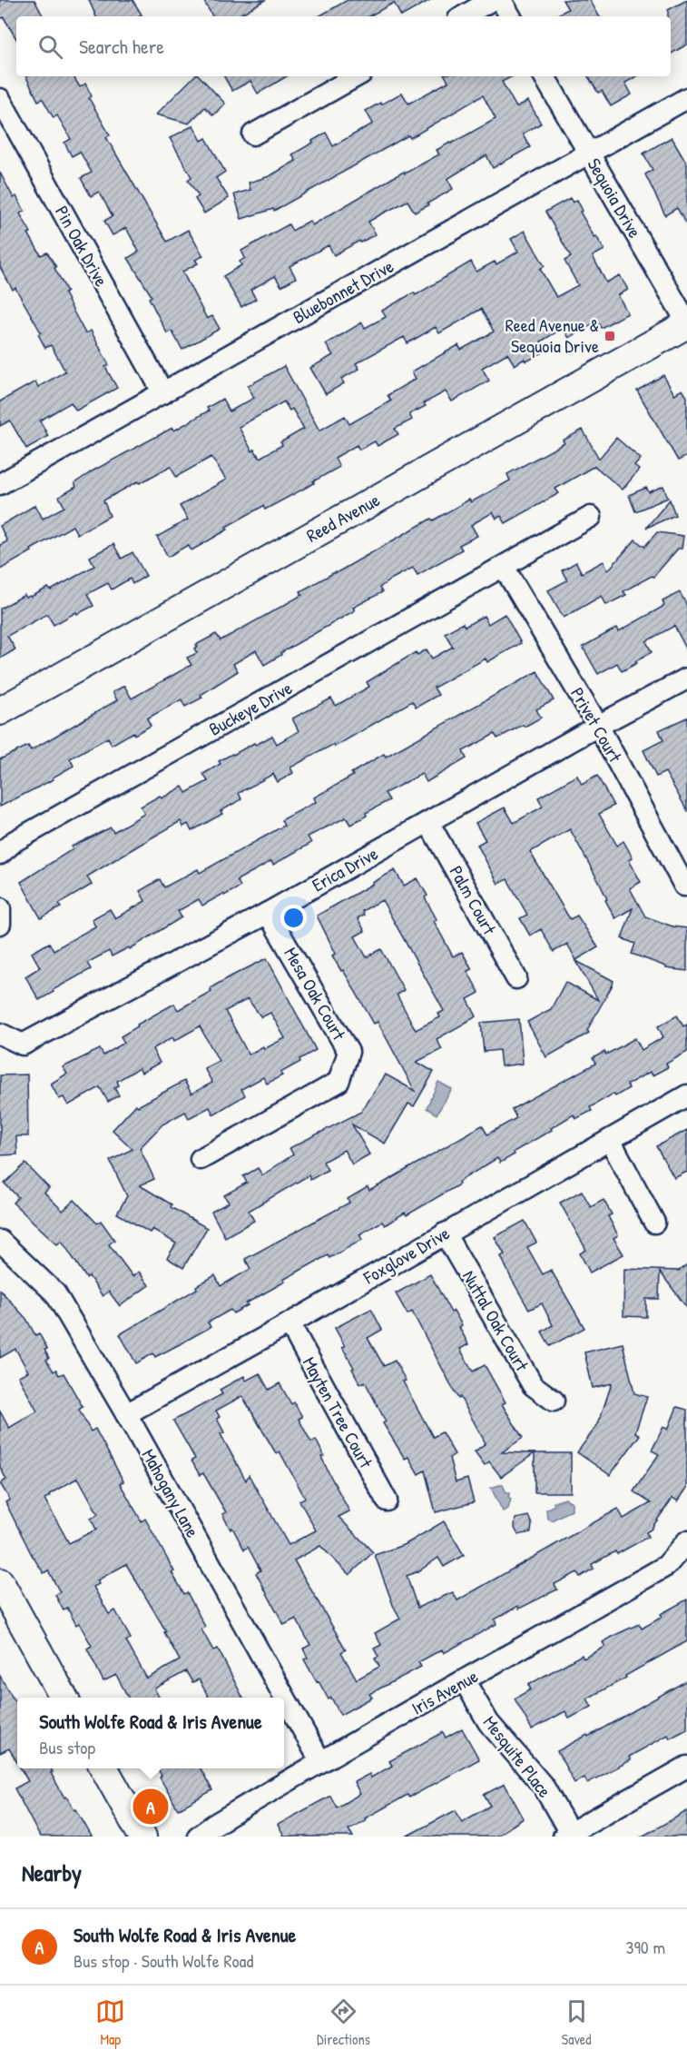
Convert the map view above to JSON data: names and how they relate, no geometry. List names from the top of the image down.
{
  "streets": {
    "main road": ["Reed Avenue"],
    "street": [
      "Sequoia Drive",
      "Pin Oak Drive",
      "Bluebonnet Drive",
      "Buckeye Drive",
      "Privet Court",
      "Erica Drive",
      "Palm Court",
      "Mesa Oak Court",
      "Foxglove Drive",
      "Nuttal Oak Court",
      "Mayten Tree Court",
      "Mahogany Lane",
      "Iris Avenue",
      "Mesquite Place"
    ]
  },
  "crossings": [
    ["Sequoia Drive", "Bluebonnet Drive"],
    ["Sequoia Drive", "Reed Avenue"],
    ["Pin Oak Drive", "Bluebonnet Drive"],
    ["Buckeye Drive", "Privet Court"],
    ["Privet Court", "Erica Drive"],
    ["Erica Drive", "Palm Court"],
    ["Erica Drive", "Mesa Oak Court"],
    ["Foxglove Drive", "Nuttal Oak Court"],
    ["Foxglove Drive", "Mayten Tree Court"],
    ["Foxglove Drive", "Mahogany Lane"],
    ["Mahogany Lane", "Iris Avenue"],
    ["Iris Avenue", "Mesquite Place"]
  ],
  "places": {
    "transit": ["Reed Avenue & Sequoia Drive"]
  },
  "page": {
    "search": "Search here",
    "popup": ["South Wolfe Road & Iris Avenue", "Bus stop"],
    "pins": "A",
    "heading": "Nearby",
    "list": [
      {
        "mark": "A",
        "name": "South Wolfe Road & Iris Avenue",
        "note": "Bus stop · South Wolfe Road",
        "value": "390 m"
      }
    ],
    "nav": ["Map", "Directions", "Saved"]
  }
}
